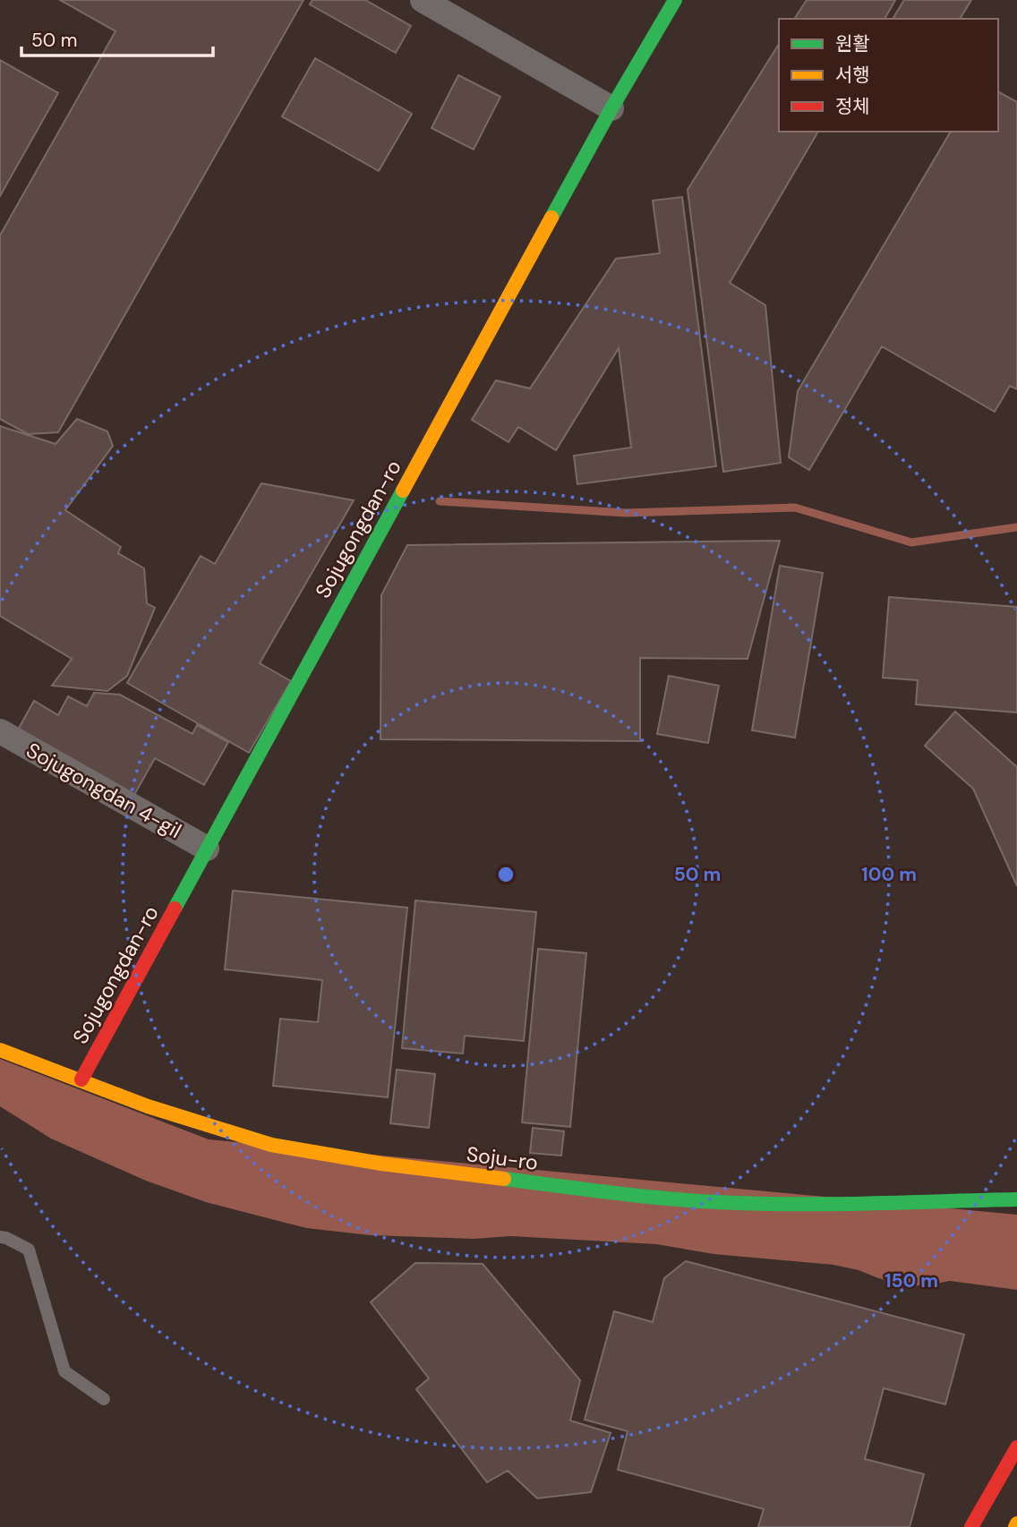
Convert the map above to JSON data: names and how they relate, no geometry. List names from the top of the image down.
{
  "streets": {
    "street": ["Sojugongdan-ro", "Sojugongdan 4-gil", "Soju-ro"]
  },
  "crossings": [
    ["Sojugongdan-ro", "Sojugongdan 4-gil"],
    ["Sojugongdan-ro", "Soju-ro"]
  ],
  "legend": ["원활", "서행", "정체"],
  "scale_bar": "50 m",
  "rings": ["50 m", "100 m", "150 m"]
}
